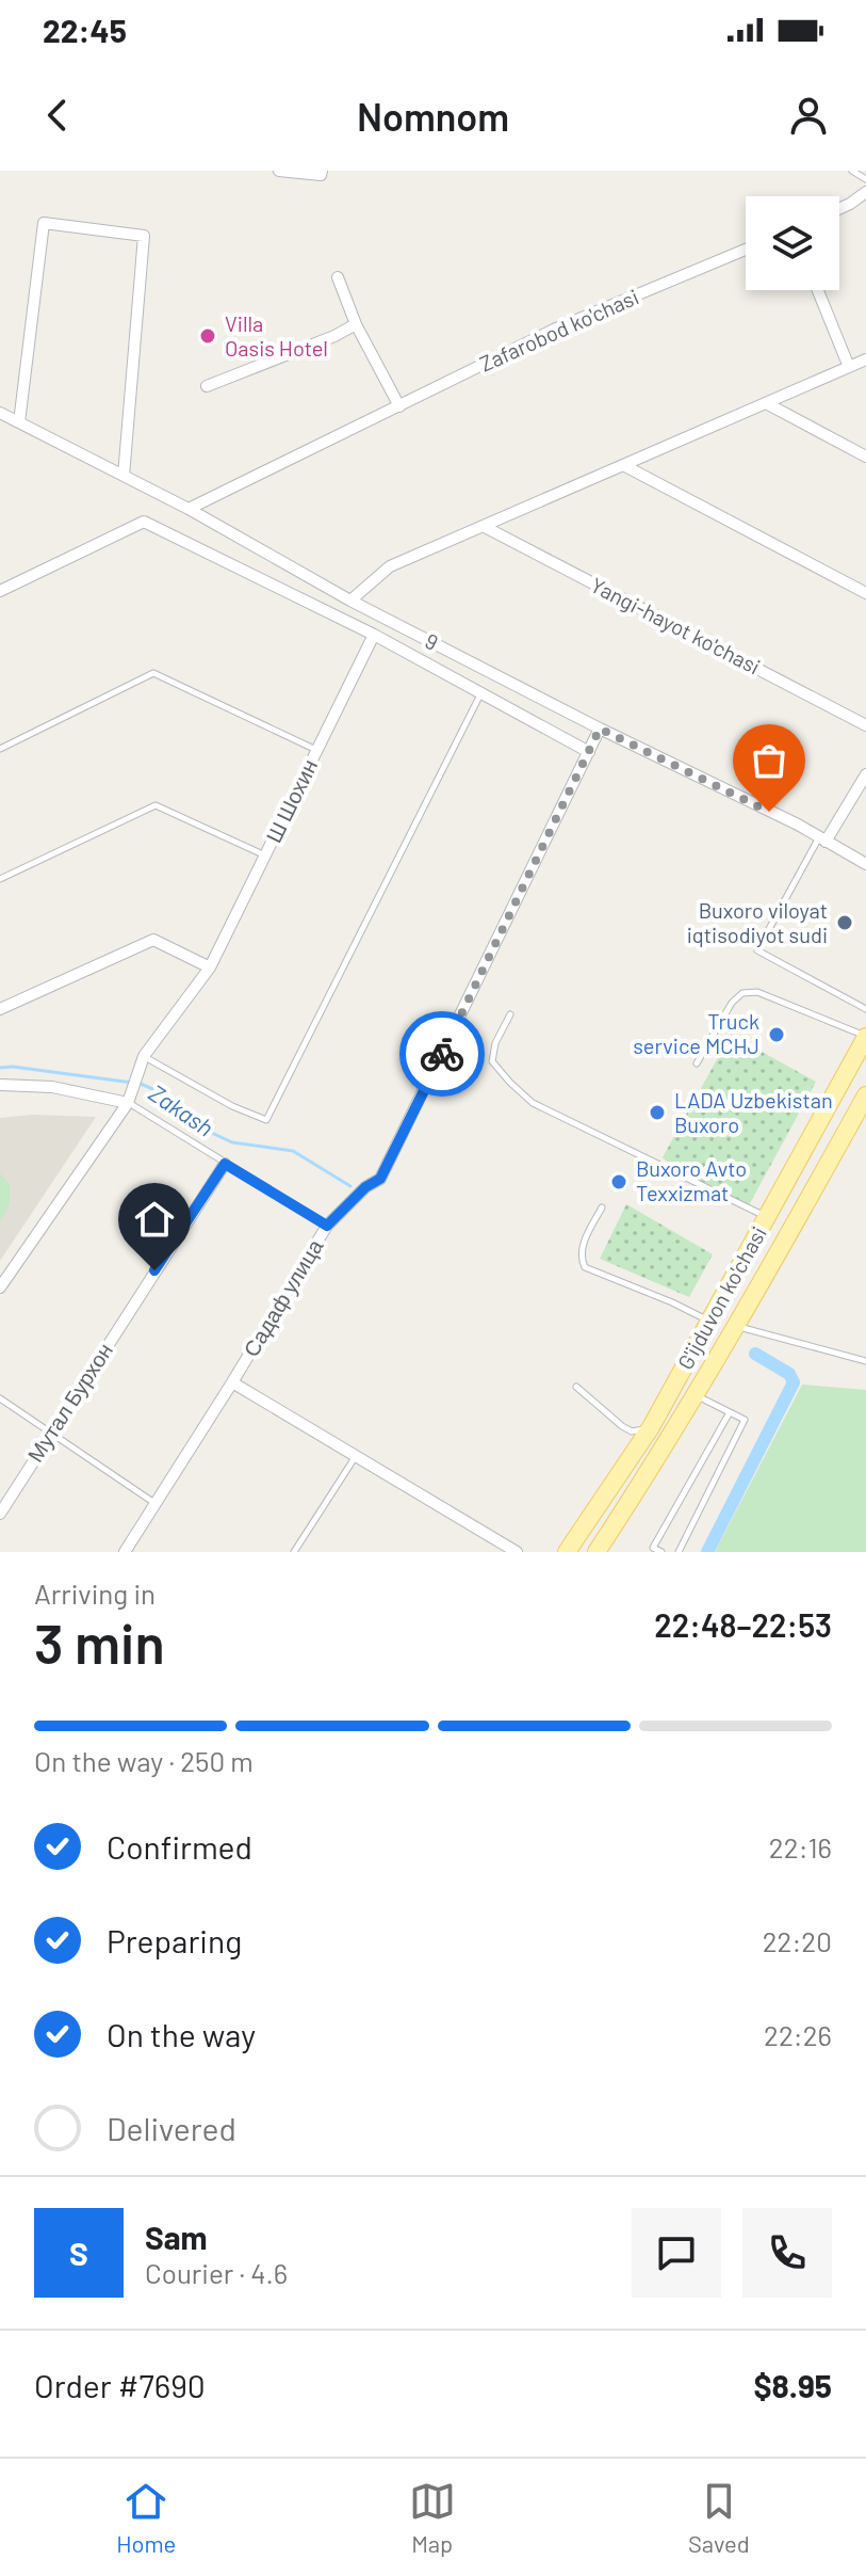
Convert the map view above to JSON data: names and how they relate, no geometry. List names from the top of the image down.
{
  "streets": {
    "main road": ["G'ijduvon ko'chasi"],
    "street": [
      "Zafarobod ko'chasi",
      "Yangi-hayot ko'chasi",
      "9",
      "Ш Шохин",
      "Садаф улица",
      "Мутал Бурхон"
    ]
  },
  "crossings": [
    ["Zafarobod ko'chasi", "9"],
    ["9", "Садаф улица"]
  ],
  "water": ["Zakash"],
  "places": [
    "Villa Oasis Hotel",
    "Buxoro viloyat iqtisodiyot sudi",
    "Truck service MCHJ",
    "LADA Uzbekistan Buxoro",
    "Buxoro Avto Texxizmat"
  ],
  "page": {
    "status": "22:45",
    "header": "Nomnom",
    "heading": ["3 min", "Arriving in", "22:48–22:53"],
    "panel": [
      "Sam",
      "Courier · 4.6",
      "Order #7690",
      "$8.95"
    ],
    "bar": "On the way · 250 m",
    "list": [
      ["Confirmed", "22:16"],
      ["Preparing", "22:20"],
      ["On the way", "22:26"],
      "Delivered"
    ],
    "round": "S",
    "tabs": ["Home", "Map", "Saved"]
  }
}
